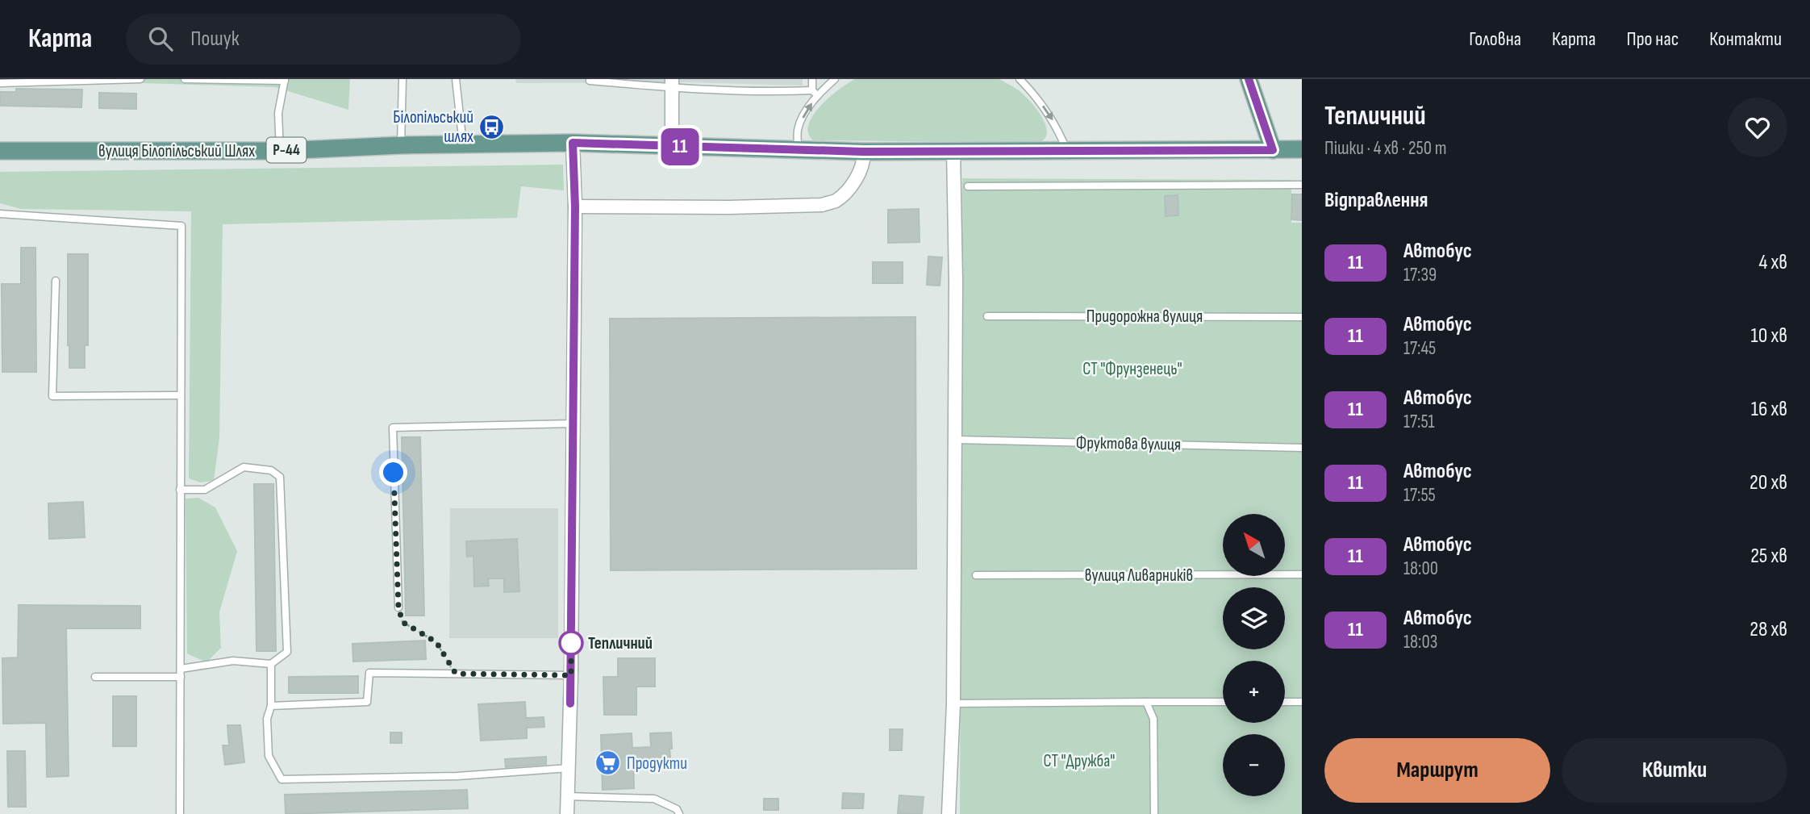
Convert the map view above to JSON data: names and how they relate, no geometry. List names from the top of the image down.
{
  "streets": {
    "main road": ["Р-44", "вулиця Білопільський Шлях"],
    "lane": ["Придорожна вулиця", "Фруктова вулиця", "вулиця Ливарників"]
  },
  "parks": ["СТ \"Фрунзенець\"", "СТ \"Дружба\""],
  "places": {
    "bus stop": ["Білопільський шлях"],
    "other": ["Тепличний"],
    "supermarket": ["Продукти"]
  },
  "lines": ["bus line 11"],
  "north": "top left",
  "page": {
    "header": "Карта",
    "search": "Пошук",
    "nav": [
      "Головна",
      "Карта",
      "Про нас",
      "Контакти"
    ],
    "on_map": "11",
    "heading": [
      ["Тепличний", "Пішки · 4 хв · 250 m"],
      "Відправлення"
    ],
    "list": [
      {
        "mark": "11",
        "name": "Автобус",
        "note": "17:39",
        "value": "4 хв"
      },
      {
        "mark": "11",
        "name": "Автобус",
        "note": "17:45",
        "value": "10 хв"
      },
      {
        "mark": "11",
        "name": "Автобус",
        "note": "17:51",
        "value": "16 хв"
      },
      {
        "mark": "11",
        "name": "Автобус",
        "note": "17:55",
        "value": "20 хв"
      },
      {
        "mark": "11",
        "name": "Автобус",
        "note": "18:00",
        "value": "25 хв"
      },
      {
        "mark": "11",
        "name": "Автобус",
        "note": "18:03",
        "value": "28 хв"
      }
    ],
    "map_buttons": ["+", "−"],
    "buttons": ["Маршрут", "Квитки"]
  }
}
